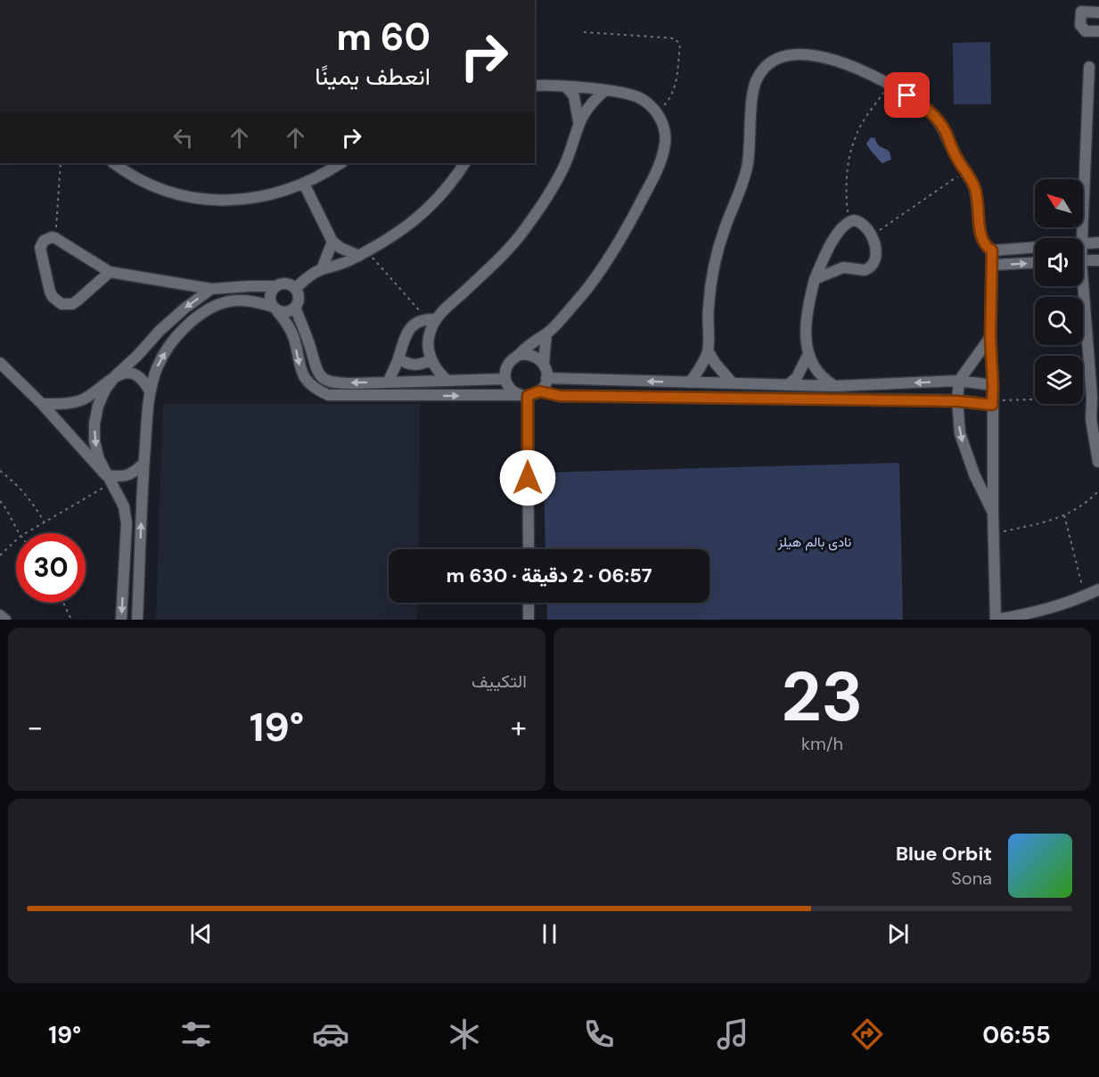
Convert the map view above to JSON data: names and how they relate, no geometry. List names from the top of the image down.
{
  "parks": ["نادى بالم هيلز"],
  "north": "top left",
  "page": {
    "turn": ["60 m", "انعطف يمينًا"],
    "limit": "30",
    "trip": "06:57 · 2 دقيقة · 630 m",
    "tile": [
      ["23", "km/h"],
      "التكييف"
    ],
    "heat": ["−", "19°", "+"],
    "song": ["Blue Orbit", "Sona"],
    "tabs": ["06:55", "19°"]
  }
}
